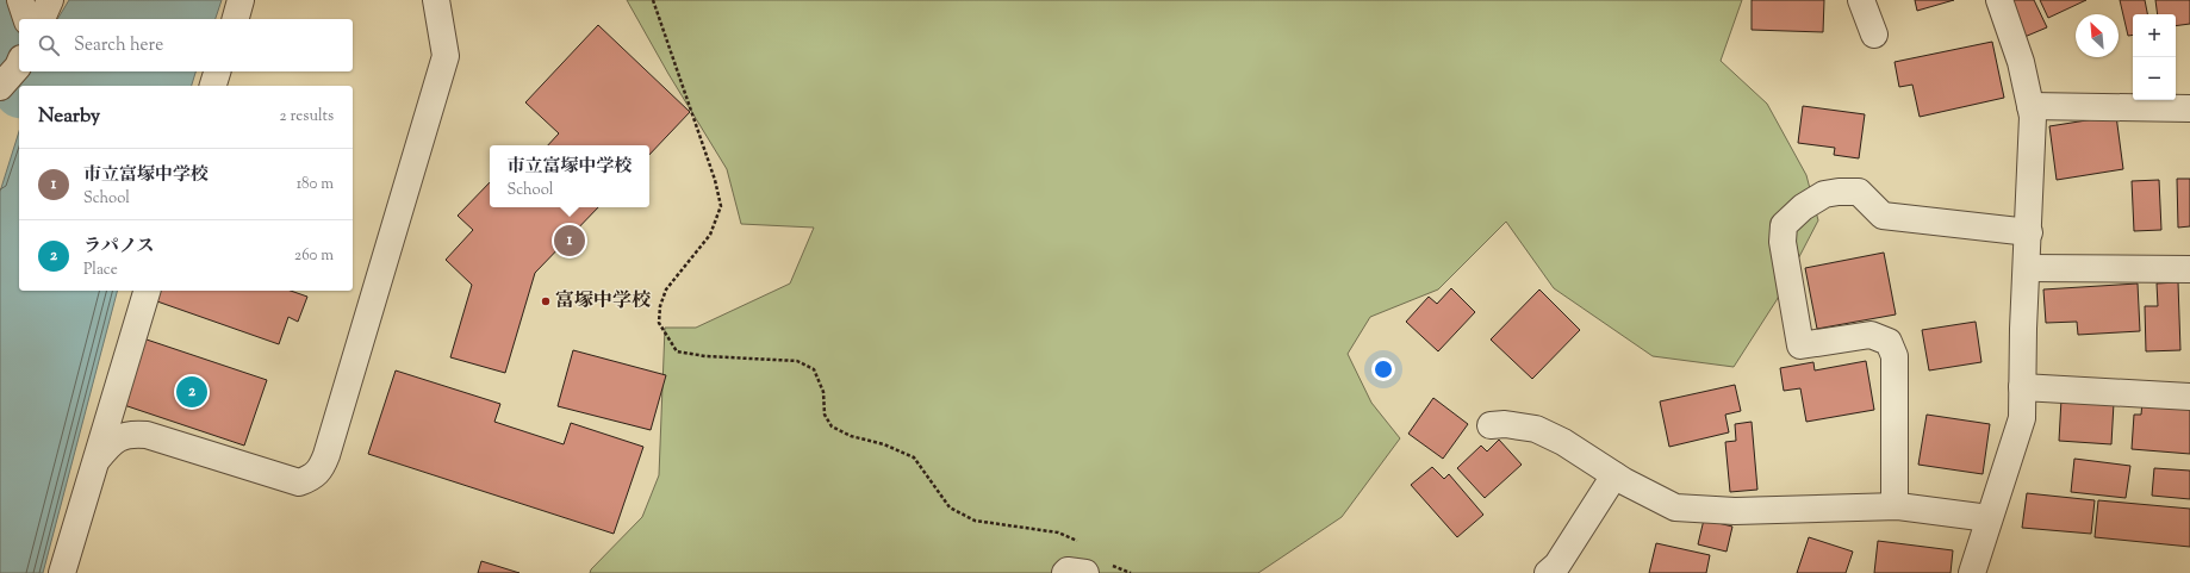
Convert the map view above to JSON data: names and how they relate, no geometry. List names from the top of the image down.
{
  "places": ["富塚中学校"],
  "north": "top left",
  "page": {
    "map_buttons": ["+", "−"],
    "search": "Search here",
    "heading": ["Nearby", "2 results"],
    "popup": ["市立富塚中学校", "School"],
    "list": [
      {
        "mark": "1",
        "name": "市立富塚中学校",
        "note": "School",
        "value": "180 m"
      },
      {
        "mark": "2",
        "name": "ラパノス",
        "note": "Place",
        "value": "260 m"
      }
    ],
    "pins": ["1", "2"]
  }
}
